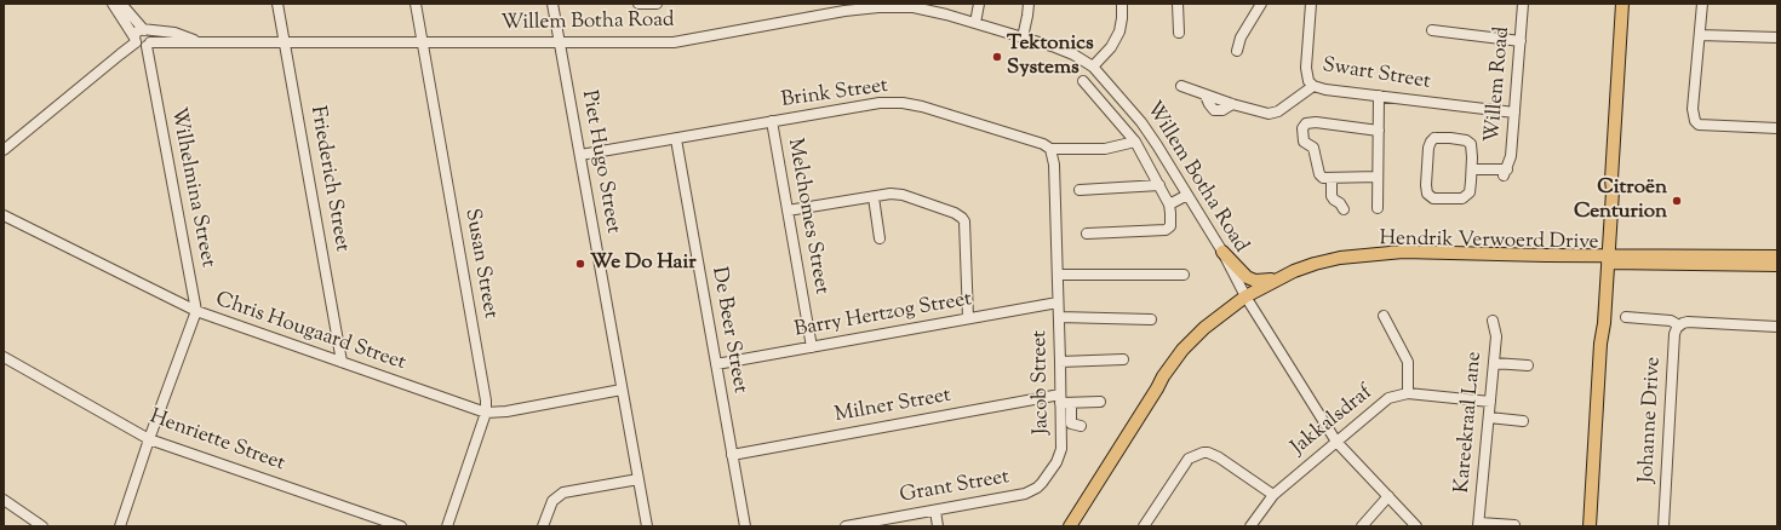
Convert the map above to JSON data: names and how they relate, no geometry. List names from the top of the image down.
{
  "streets": {
    "main road": ["Hendrik Verwoerd Drive"],
    "street": [
      "Willem Botha Road",
      "Swart Street",
      "Willem Road",
      "Brink Street",
      "Piet Hugo Street",
      "Friederich Street",
      "Wilhelmina Street",
      "Melchomes Street",
      "Susan Street",
      "Barry Hertzog Street",
      "De Beer Street",
      "Chris Hougaard Street",
      "Jacob Street",
      "Milner Street",
      "Johanne Drive",
      "Jakkalsdraf",
      "Kareekraal Lane",
      "Henriette Street",
      "Grant Street"
    ]
  },
  "crossings": [
    ["Willem Botha Road", "Piet Hugo Street"],
    ["Willem Botha Road", "Friederich Street"],
    ["Willem Botha Road", "Wilhelmina Street"],
    ["Willem Botha Road", "Hendrik Verwoerd Drive"],
    ["Willem Botha Road", "Susan Street"],
    ["Willem Botha Road", "Jakkalsdraf"],
    ["Swart Street", "Willem Road"],
    ["Brink Street", "Piet Hugo Street"],
    ["Brink Street", "Melchomes Street"],
    ["Brink Street", "De Beer Street"],
    ["Piet Hugo Street", "Chris Hougaard Street"],
    ["Friederich Street", "Chris Hougaard Street"],
    ["Wilhelmina Street", "Chris Hougaard Street"],
    ["Melchomes Street", "Barry Hertzog Street"],
    ["Susan Street", "Chris Hougaard Street"],
    ["Barry Hertzog Street", "De Beer Street"],
    ["Barry Hertzog Street", "Jacob Street"],
    ["De Beer Street", "Milner Street"],
    ["Jacob Street", "Milner Street"],
    ["Jacob Street", "Grant Street"],
    ["Jakkalsdraf", "Kareekraal Lane"]
  ],
  "places": ["Tektonics Systems", "Citroën Centurion", "We Do Hair"]
}
